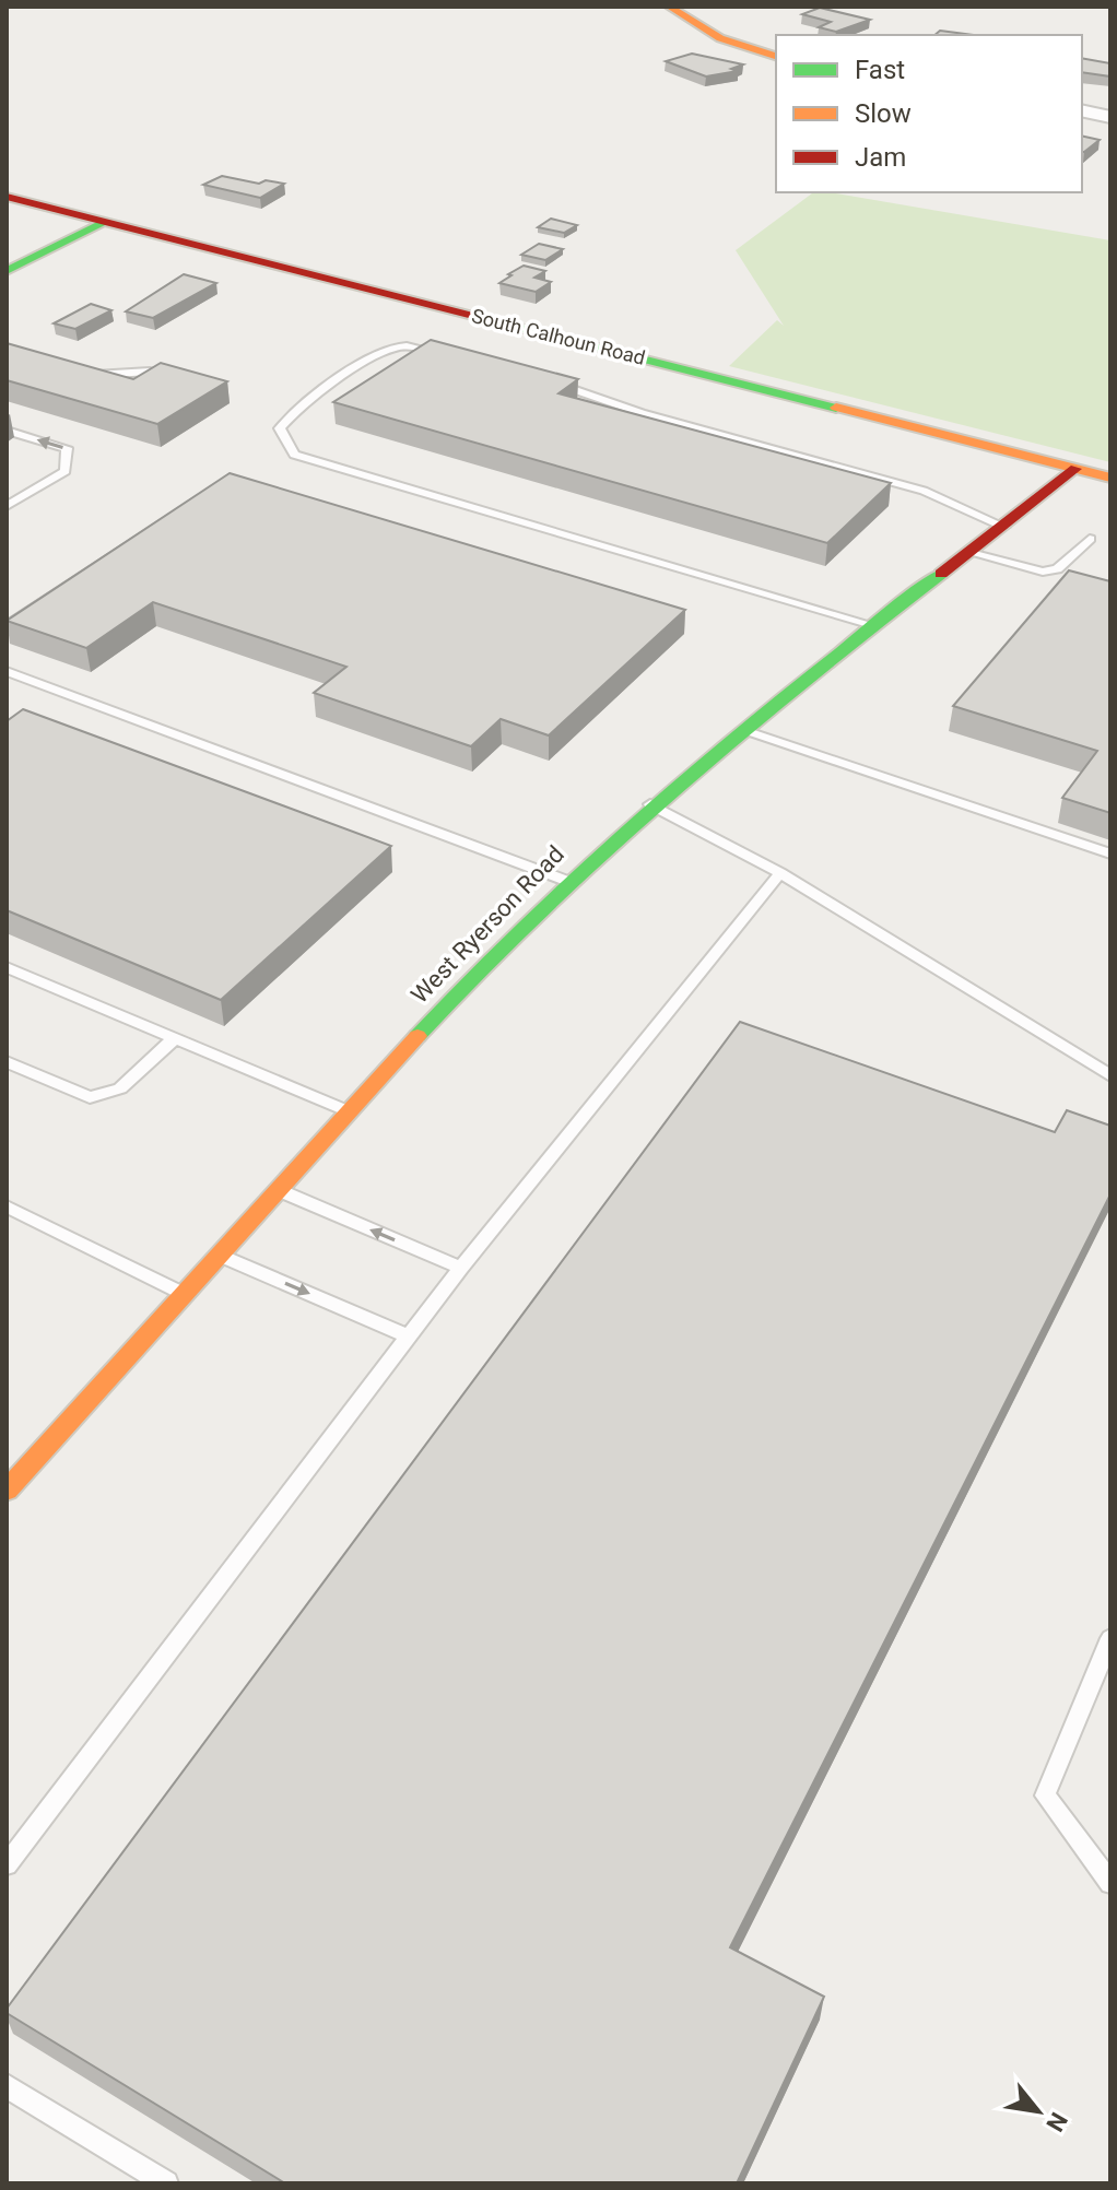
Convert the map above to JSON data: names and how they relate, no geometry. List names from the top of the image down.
{
  "streets": {
    "street": ["South Calhoun Road", "West Ryerson Road"]
  },
  "crossings": [
    ["South Calhoun Road", "West Ryerson Road"]
  ],
  "legend": ["Fast", "Slow", "Jam"],
  "north": "bottom right"
}
